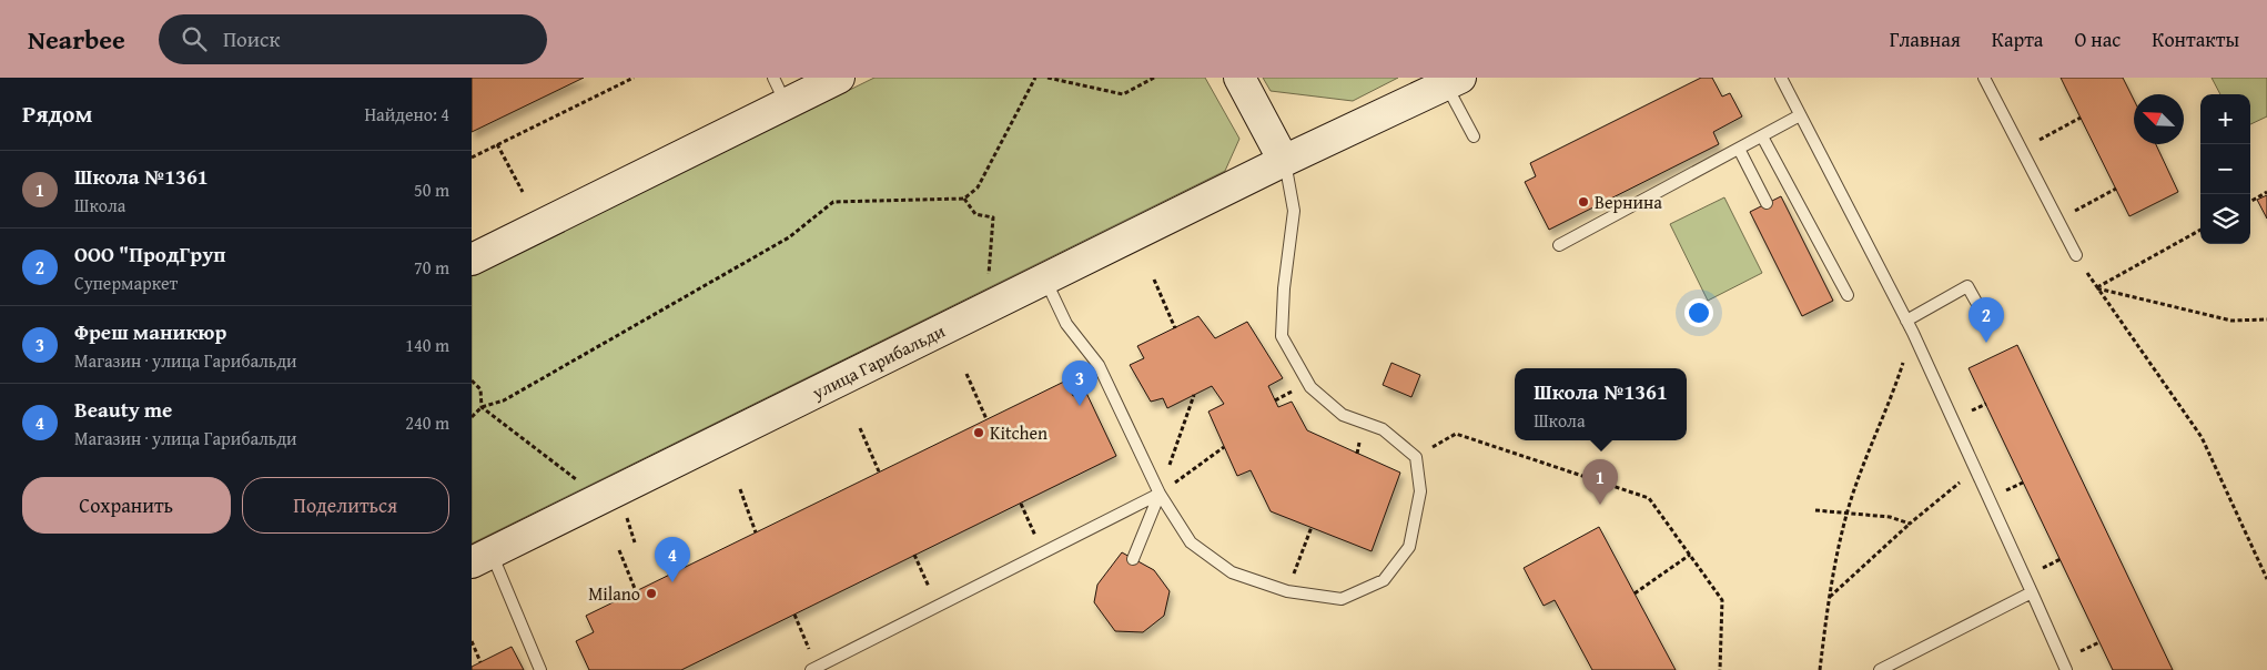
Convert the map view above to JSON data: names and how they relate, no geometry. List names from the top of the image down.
{
  "streets": {
    "street": ["улица Гарибальди"]
  },
  "places": ["Вернина", "Kitchen", "Milano"],
  "north": "top left",
  "page": {
    "header": "Nearbee",
    "search": "Поиск",
    "nav": [
      "Главная",
      "Карта",
      "О нас",
      "Контакты"
    ],
    "heading": ["Рядом", "Найдено: 4"],
    "map_buttons": ["+", "−"],
    "list": [
      {
        "mark": "1",
        "name": "Школа №1361",
        "note": "Школа",
        "value": "50 m"
      },
      {
        "mark": "2",
        "name": "ООО \"ПродГруп",
        "note": "Супермаркет",
        "value": "70 m"
      },
      {
        "mark": "3",
        "name": "Фреш маникюр",
        "note": "Магазин · улица Гарибальди",
        "value": "140 m"
      },
      {
        "mark": "4",
        "name": "Beauty me",
        "note": "Магазин · улица Гарибальди",
        "value": "240 m"
      }
    ],
    "pins": [
      "2",
      "3",
      "1",
      "4"
    ],
    "popup": ["Школа №1361", "Школа"],
    "buttons": ["Сохранить", "Поделиться"]
  }
}
